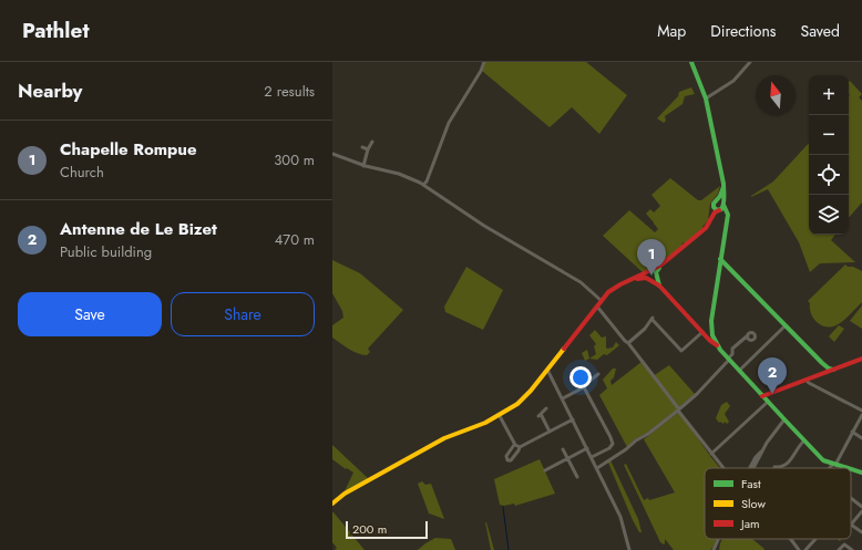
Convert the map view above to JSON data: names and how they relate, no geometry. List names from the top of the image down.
{
  "legend": ["Fast", "Slow", "Jam"],
  "scale_bar": "200 m",
  "north": "top",
  "page": {
    "header": "Pathlet",
    "nav": ["Map", "Directions", "Saved"],
    "heading": ["Nearby", "2 results"],
    "map_buttons": ["+", "−"],
    "list": [
      {
        "mark": "1",
        "name": "Chapelle Rompue",
        "note": "Church",
        "value": "300 m"
      },
      {
        "mark": "2",
        "name": "Antenne de Le Bizet",
        "note": "Public building",
        "value": "470 m"
      }
    ],
    "pins": ["1", "2"],
    "buttons": ["Save", "Share"],
    "scale": "200 m"
  }
}
